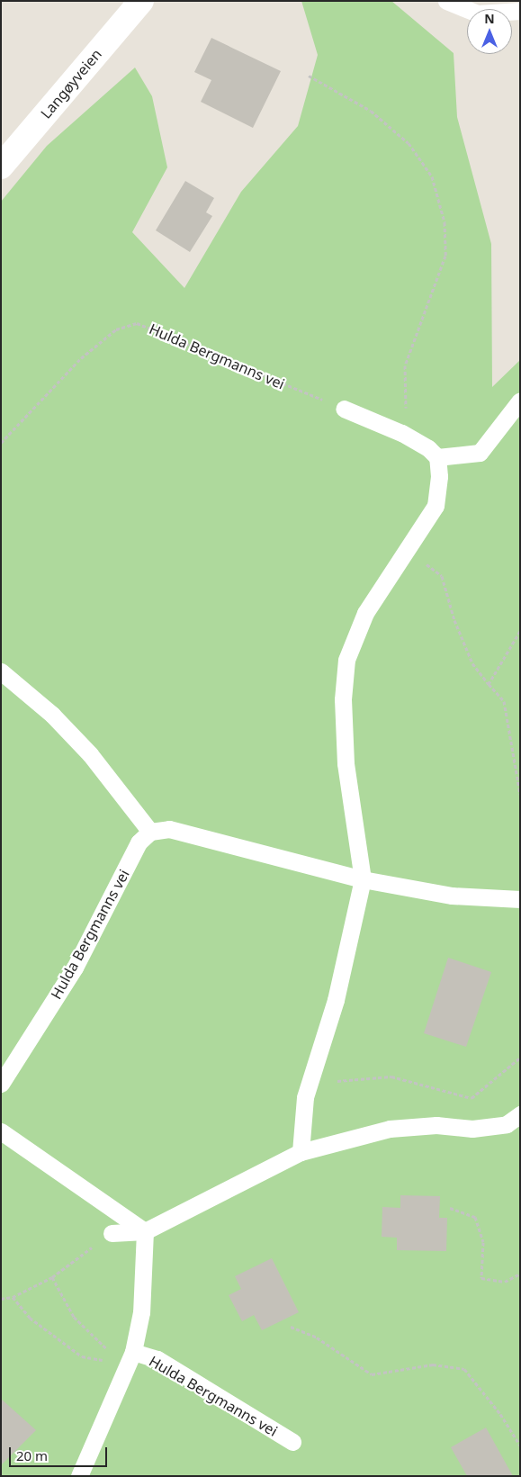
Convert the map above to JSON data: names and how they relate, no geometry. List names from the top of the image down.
{
  "streets": {
    "main road": ["Langøyveien"],
    "lane": ["Hulda Bergmanns vei"]
  },
  "scale_bar": "20 m",
  "north": "top"
}
